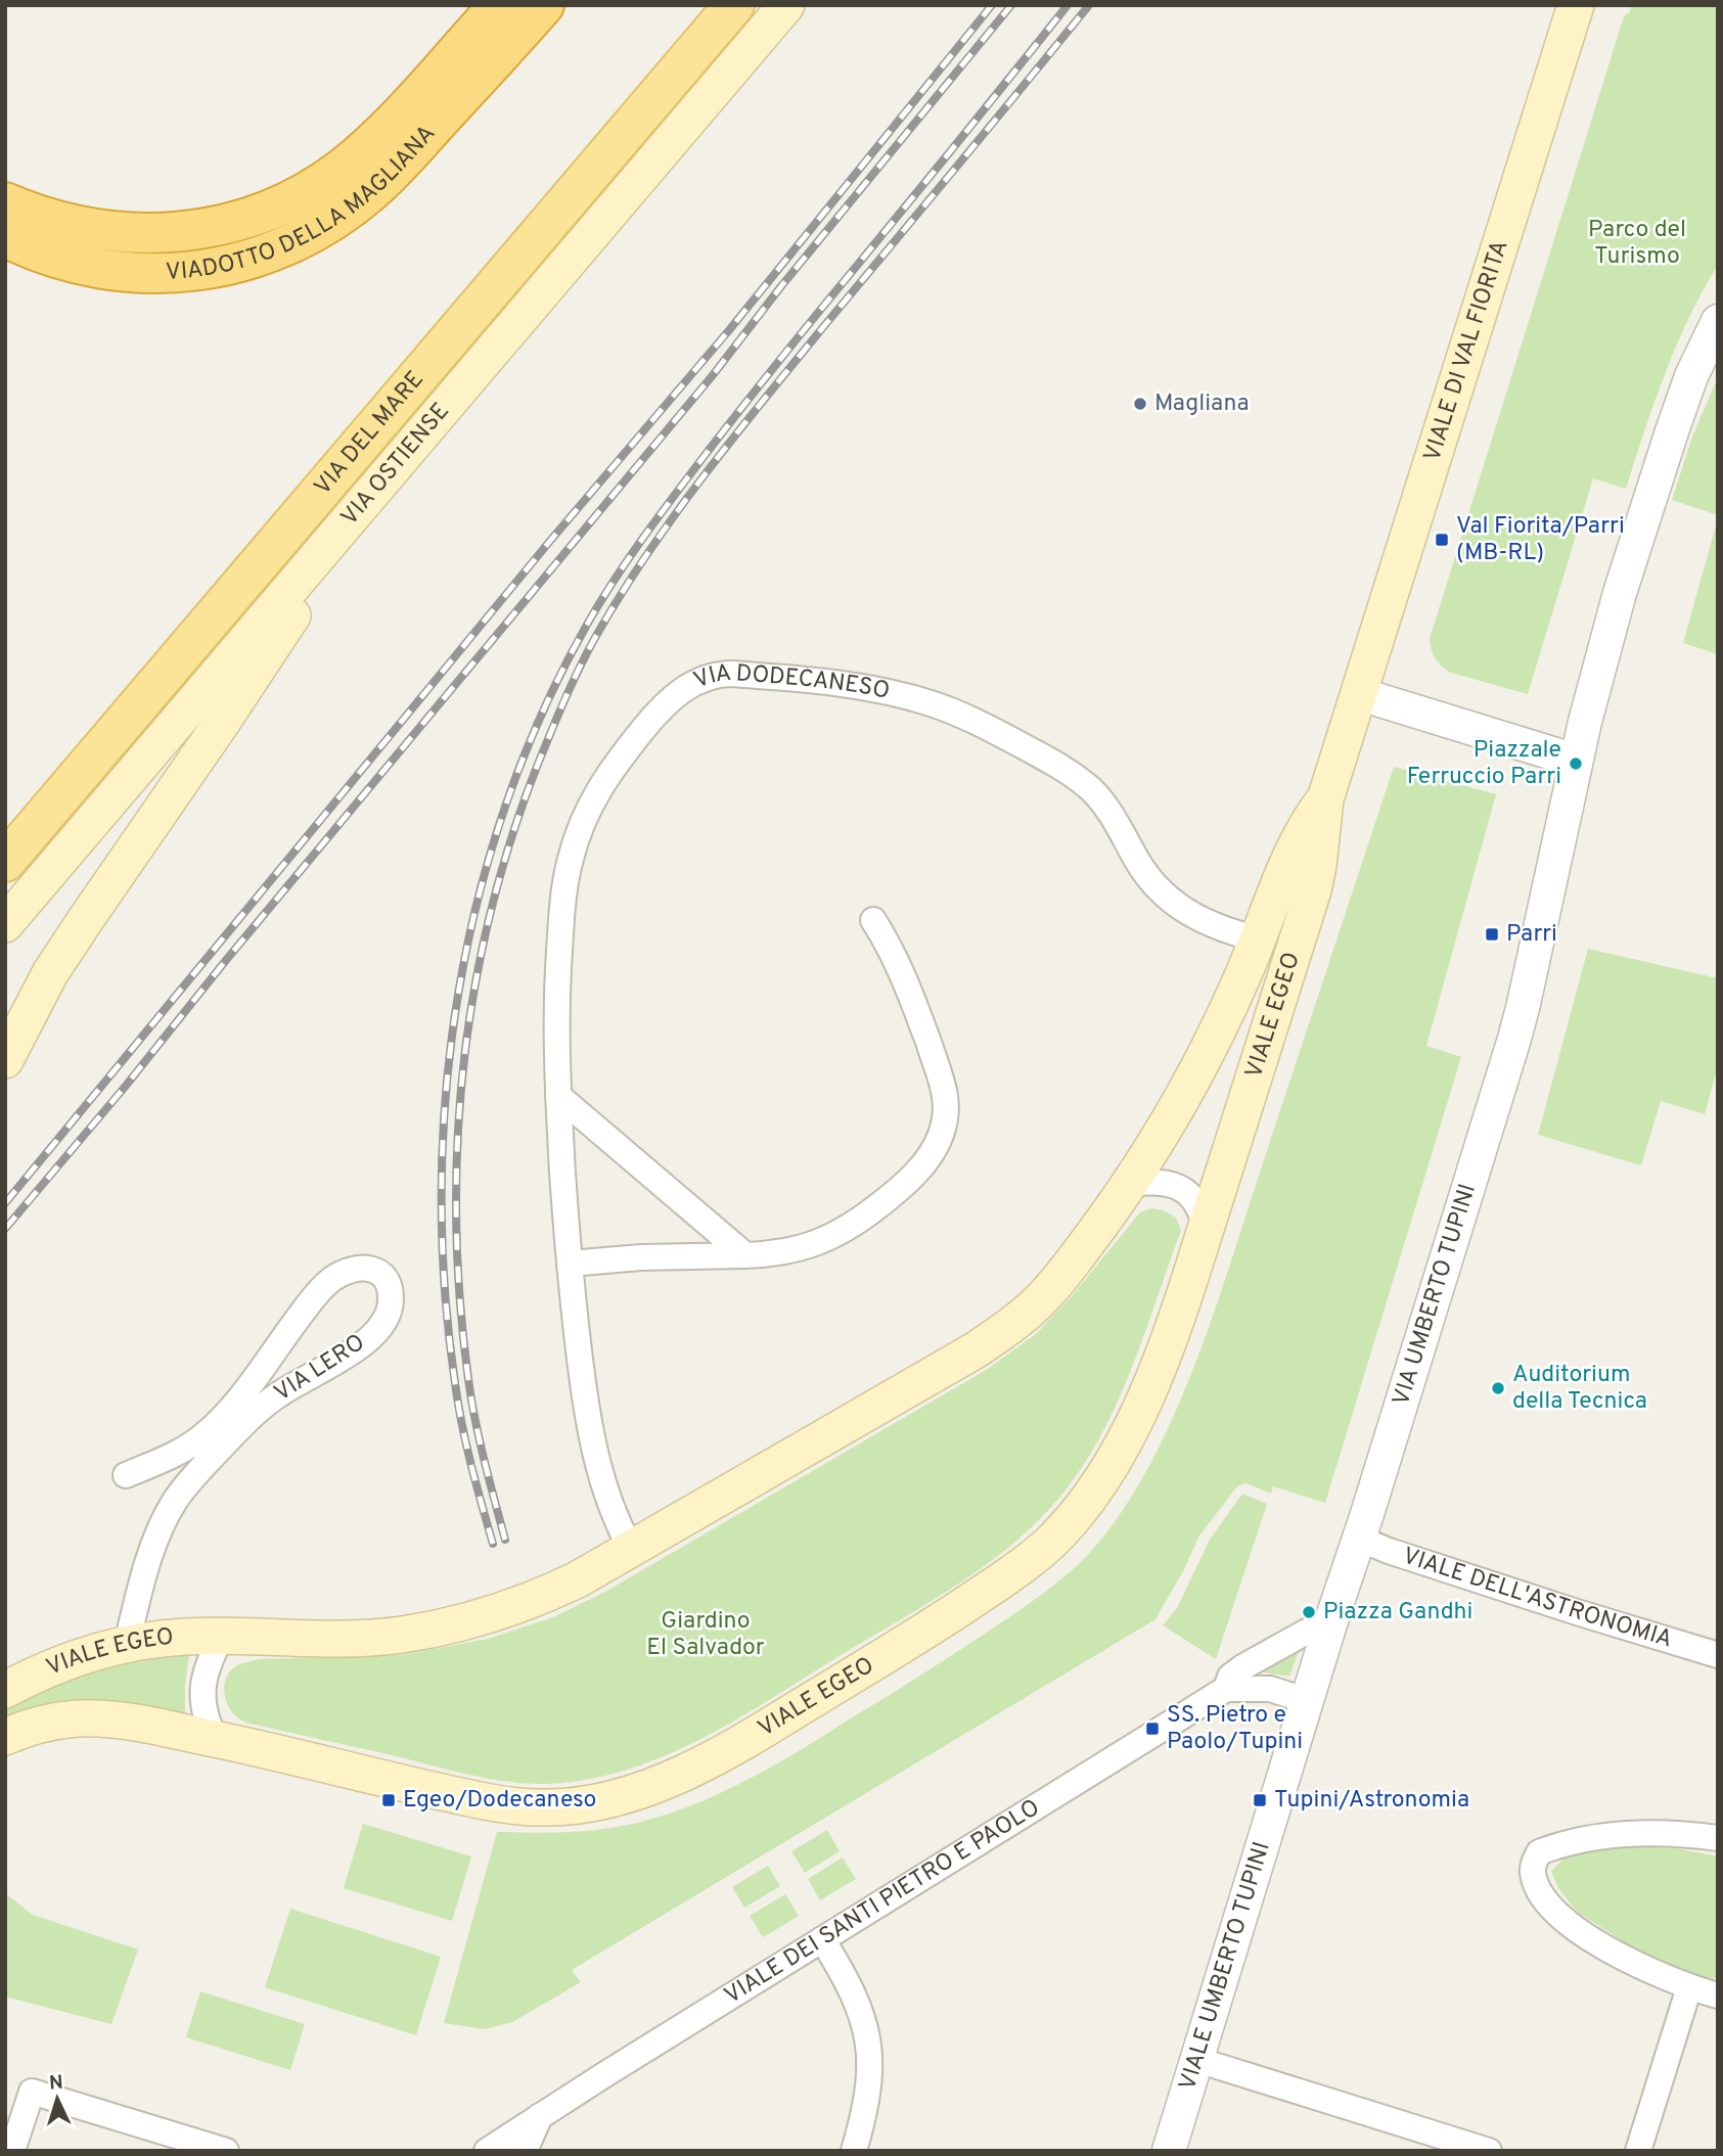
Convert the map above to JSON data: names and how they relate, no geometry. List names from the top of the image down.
{
  "streets": {
    "highway": ["VIADOTTO DELLA MAGLIANA"],
    "main road": [
      "VIALE DI VAL FIORITA",
      "VIA DEL MARE",
      "VIA OSTIENSE",
      "VIALE EGEO"
    ],
    "street": [
      "VIA DODECANESO",
      "VIA UMBERTO TUPINI",
      "VIA LERO",
      "VIALE DELL'ASTRONOMIA",
      "VIALE DEI SANTI PIETRO E PAOLO",
      "VIALE UMBERTO TUPINI"
    ]
  },
  "crossings": [
    ["VIALE DI VAL FIORITA", "VIALE EGEO"],
    ["VIA DODECANESO", "VIALE EGEO"],
    ["VIALE EGEO", "VIA LERO"],
    ["VIA UMBERTO TUPINI", "VIALE DELL'ASTRONOMIA"]
  ],
  "parks": ["Parco del Turismo", "Giardino El Salvador"],
  "places": {
    "other": [
      "Magliana",
      "Piazzale Ferruccio Parri",
      "Auditorium della Tecnica",
      "Piazza Gandhi"
    ],
    "transit": [
      "Val Fiorita/Parri (MB-RL)",
      "Parri",
      "SS. Pietro e Paolo/Tupini",
      "Egeo/Dodecaneso",
      "Tupini/Astronomia"
    ]
  },
  "north": "top"
}
